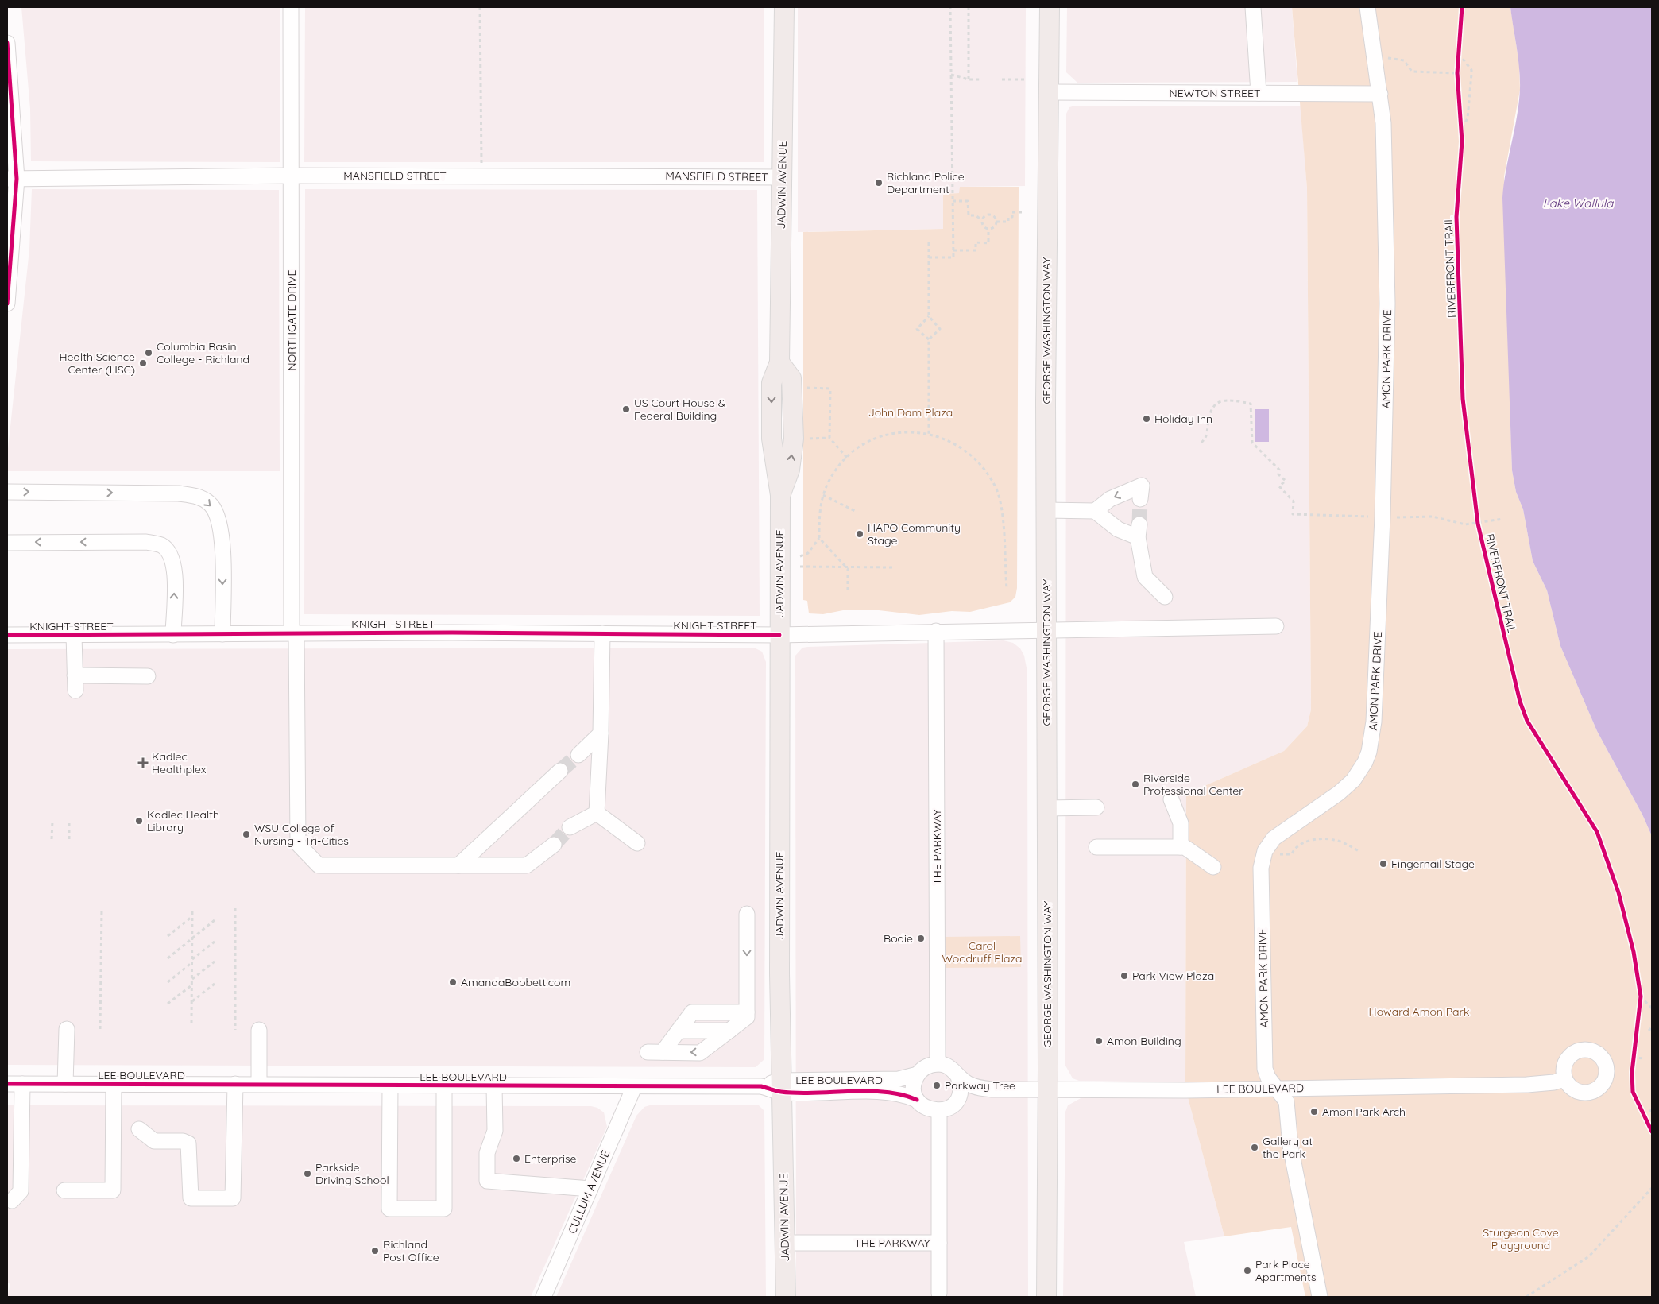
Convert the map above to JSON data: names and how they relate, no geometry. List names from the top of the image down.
{
  "streets": {
    "main road": ["JADWIN AVENUE", "GEORGE WASHINGTON WAY"],
    "street": [
      "NEWTON STREET",
      "MANSFIELD STREET",
      "NORTHGATE DRIVE",
      "AMON PARK DRIVE",
      "KNIGHT STREET",
      "THE PARKWAY",
      "LEE BOULEVARD",
      "CULLUM AVENUE"
    ],
    "cycle path": ["RIVERFRONT TRAIL"]
  },
  "crossings": [
    ["NEWTON STREET", "GEORGE WASHINGTON WAY"],
    ["NEWTON STREET", "AMON PARK DRIVE"],
    ["MANSFIELD STREET", "JADWIN AVENUE"],
    ["MANSFIELD STREET", "NORTHGATE DRIVE"],
    ["JADWIN AVENUE", "KNIGHT STREET"],
    ["JADWIN AVENUE", "THE PARKWAY"],
    ["JADWIN AVENUE", "LEE BOULEVARD"],
    ["NORTHGATE DRIVE", "KNIGHT STREET"],
    ["GEORGE WASHINGTON WAY", "KNIGHT STREET"],
    ["GEORGE WASHINGTON WAY", "LEE BOULEVARD"],
    ["AMON PARK DRIVE", "LEE BOULEVARD"],
    ["KNIGHT STREET", "THE PARKWAY"],
    ["THE PARKWAY", "LEE BOULEVARD"],
    ["LEE BOULEVARD", "CULLUM AVENUE"]
  ],
  "water": ["Lake Wallula"],
  "parks": [
    "John Dam Plaza",
    "Carol Woodruff Plaza",
    "Howard Amon Park",
    "Sturgeon Cove Playground"
  ],
  "places": {
    "other": [
      "Richland Police Department",
      "Columbia Basin College - Richland",
      "Health Science Center (HSC)",
      "US Court House & Federal Building",
      "Holiday Inn",
      "HAPO Community Stage",
      "Riverside Professional Center",
      "Kadlec Health Library",
      "WSU College of Nursing - Tri-Cities",
      "Fingernail Stage",
      "Bodie",
      "Park View Plaza",
      "AmandaBobbett.com",
      "Amon Building",
      "Parkway Tree",
      "Amon Park Arch",
      "Gallery at the Park",
      "Enterprise",
      "Parkside Driving School",
      "Richland Post Office",
      "Park Place Apartments"
    ],
    "health": ["Kadlec Healthplex"]
  }
}
